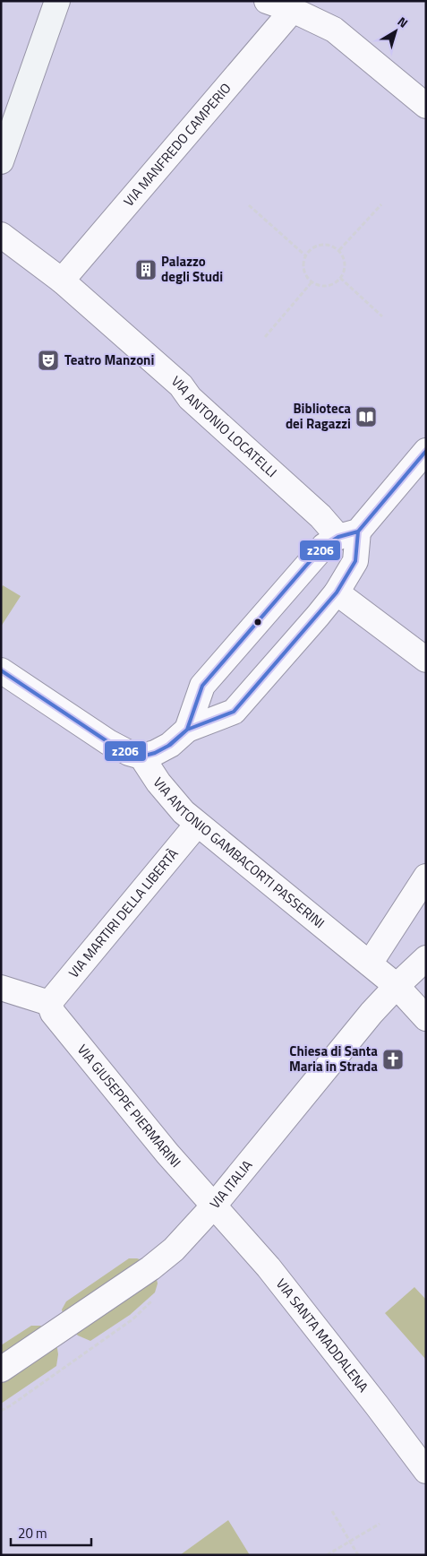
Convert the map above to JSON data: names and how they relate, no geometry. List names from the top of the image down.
{
  "streets": {
    "street": [
      "VIA MANFREDO CAMPERIO",
      "VIA ANTONIO LOCATELLI",
      "VIA ANTONIO GAMBACORTI PASSERINI",
      "VIA MARTIRI DELLA LIBERTÀ",
      "VIA GIUSEPPE PIERMARINI",
      "VIA ITALIA",
      "VIA SANTA MADDALENA"
    ]
  },
  "crossings": [
    ["VIA MANFREDO CAMPERIO", "VIA ANTONIO LOCATELLI"],
    ["VIA ANTONIO GAMBACORTI PASSERINI", "VIA MARTIRI DELLA LIBERTÀ"],
    ["VIA ANTONIO GAMBACORTI PASSERINI", "VIA ITALIA"],
    ["VIA MARTIRI DELLA LIBERTÀ", "VIA GIUSEPPE PIERMARINI"],
    ["VIA GIUSEPPE PIERMARINI", "VIA ITALIA"],
    ["VIA GIUSEPPE PIERMARINI", "VIA SANTA MADDALENA"],
    ["VIA ITALIA", "VIA SANTA MADDALENA"]
  ],
  "places": {
    "building": ["Palazzo degli Studi"],
    "theatre": ["Teatro Manzoni"],
    "library": ["Biblioteca dei Ragazzi"],
    "church": ["Chiesa di Santa Maria in Strada"]
  },
  "lines": ["transit line z206"],
  "scale_bar": "20 m",
  "north": "top right"
}
